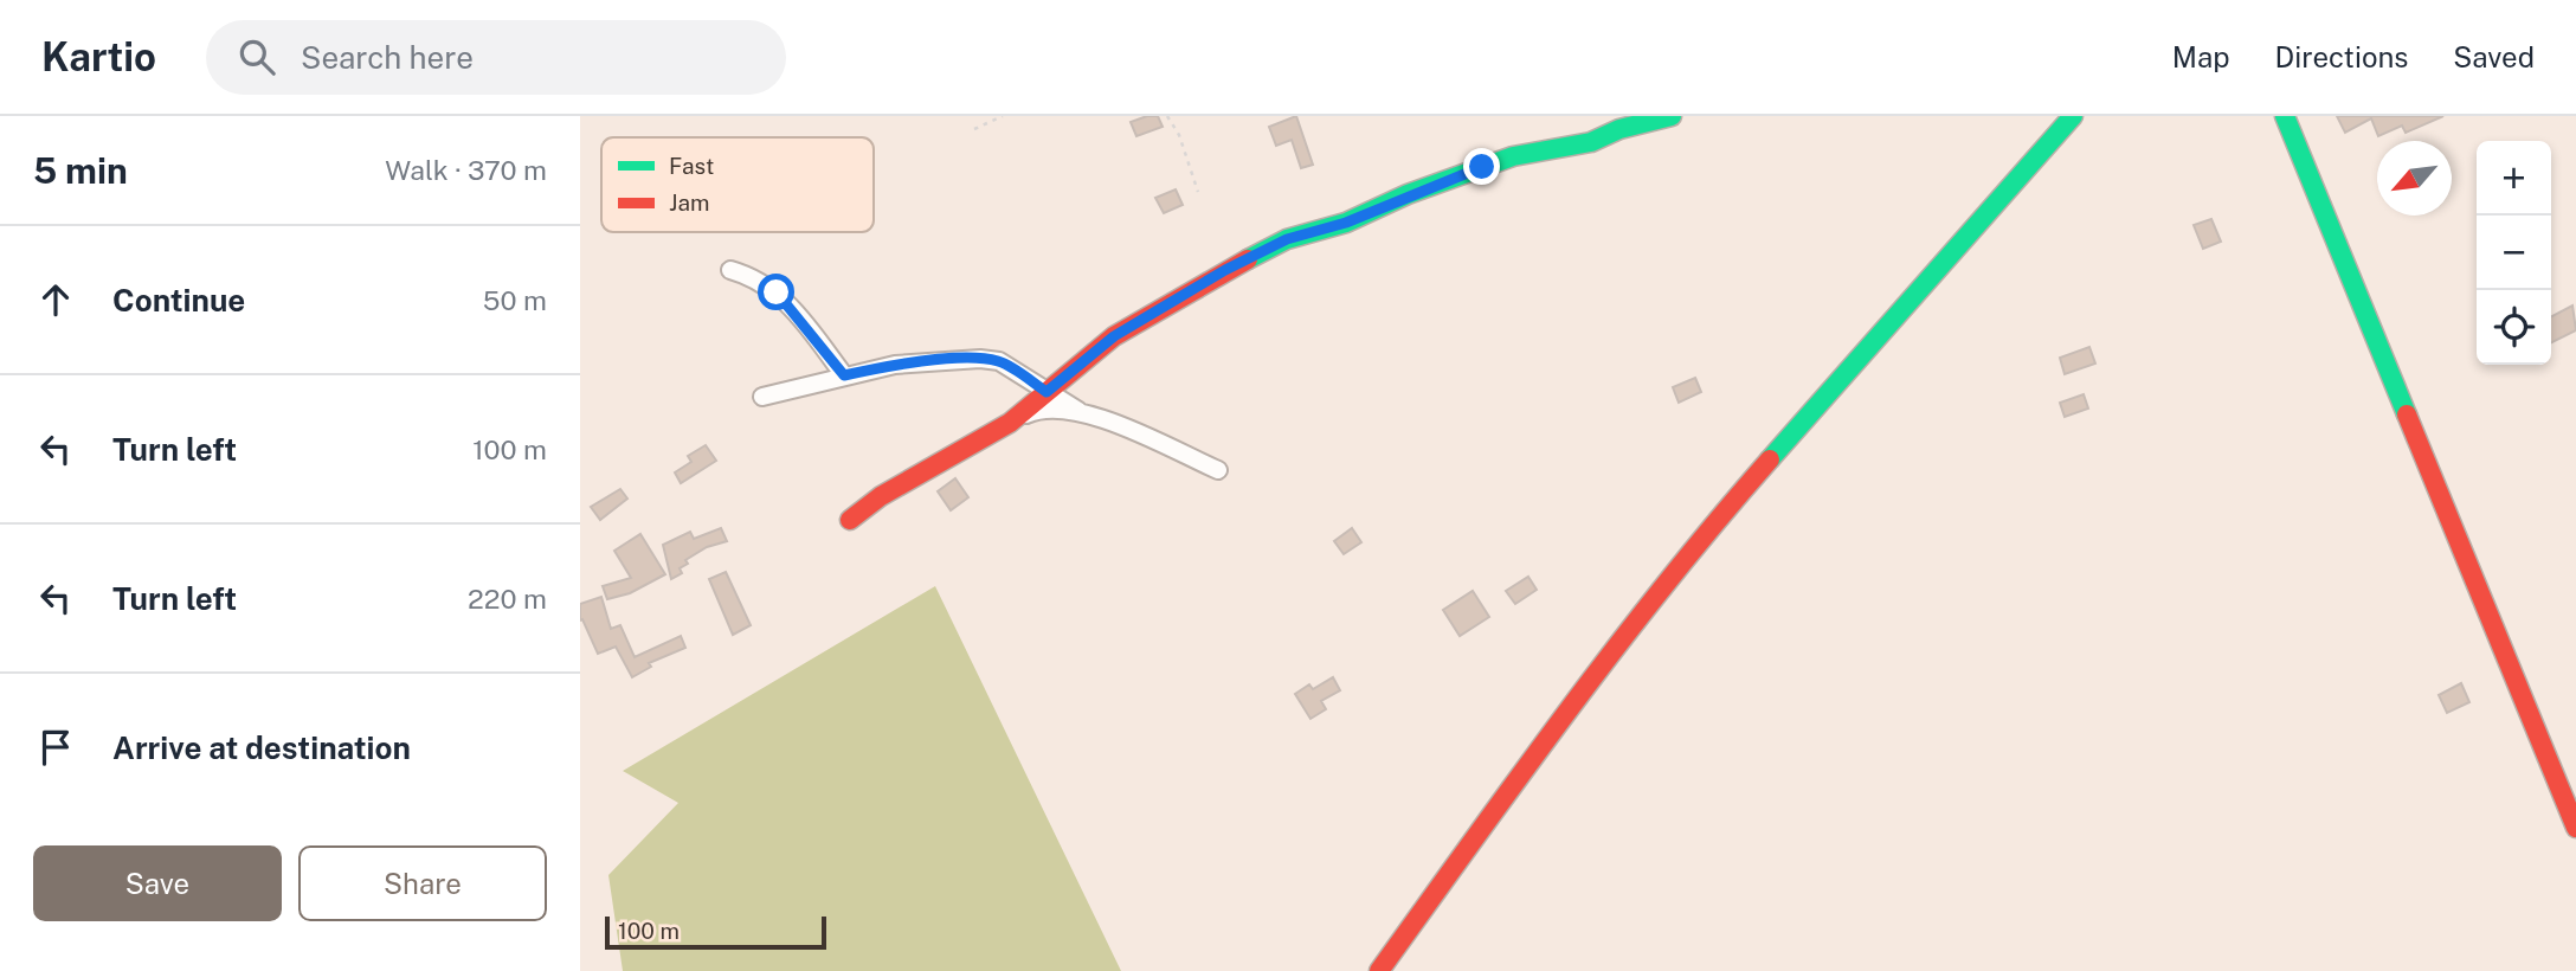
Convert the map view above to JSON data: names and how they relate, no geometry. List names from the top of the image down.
{
  "legend": ["Fast", "Jam"],
  "scale_bar": "100 m",
  "north": "bottom left",
  "page": {
    "header": "Kartio",
    "search": "Search here",
    "nav": ["Map", "Directions", "Saved"],
    "heading": ["5 min", "Walk · 370 m"],
    "map_buttons": ["+", "−"],
    "list": [
      ["Continue", "50 m"],
      ["Turn left", "100 m"],
      ["Turn left", "220 m"],
      "Arrive at destination"
    ],
    "buttons": ["Save", "Share"],
    "scale": "100 m"
  }
}
